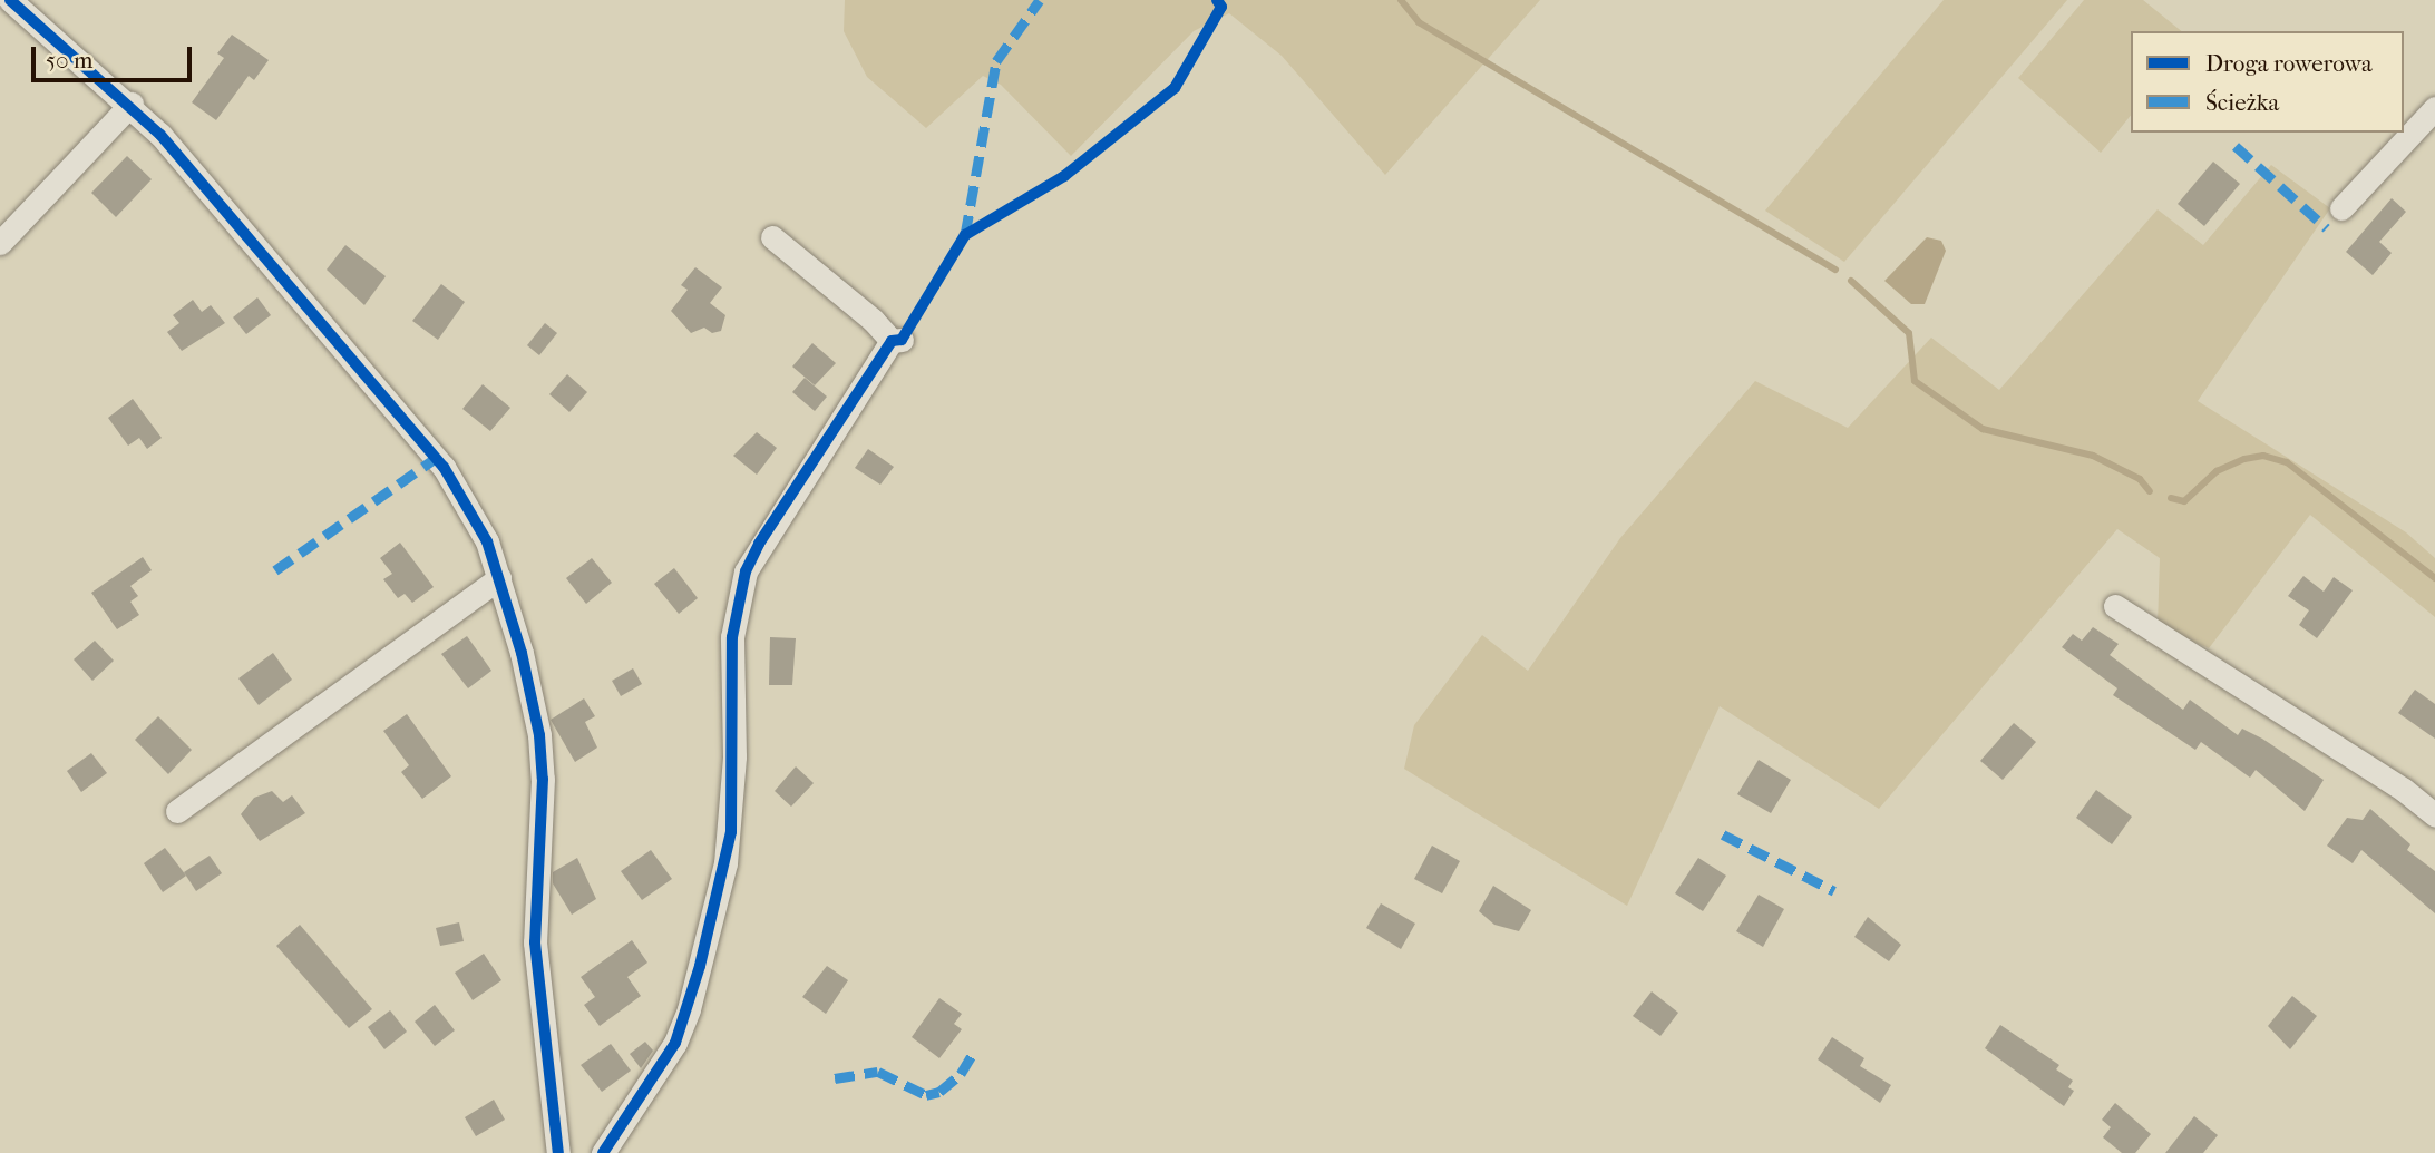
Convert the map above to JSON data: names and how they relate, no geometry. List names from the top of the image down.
{
  "legend": ["Droga rowerowa", "Ścieżka"],
  "scale_bar": "50 m"
}
